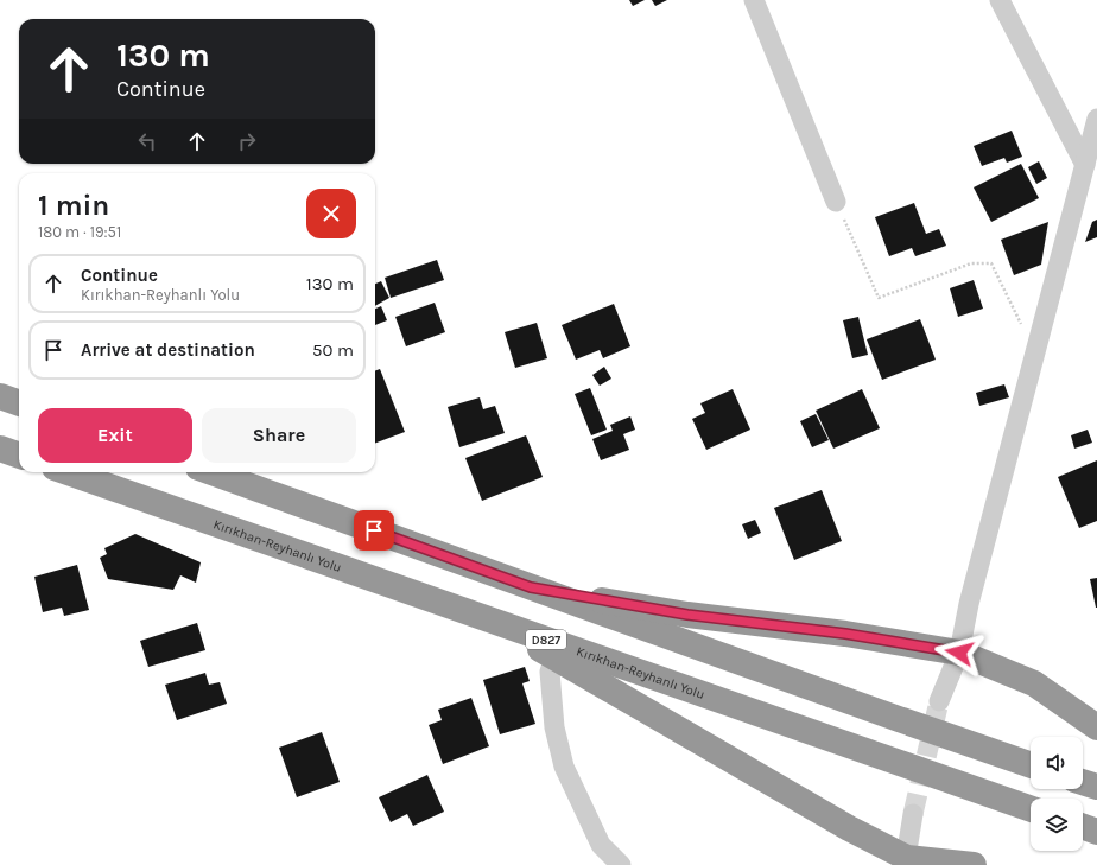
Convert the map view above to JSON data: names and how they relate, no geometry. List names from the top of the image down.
{
  "streets": {
    "highway": ["Kırıkhan-Reyhanlı Yolu", "D827"]
  },
  "page": {
    "turn": ["130 m", "Continue"],
    "heading": ["1 min", "180 m · 19:51"],
    "list": [
      {
        "name": "Continue",
        "note": "Kırıkhan-Reyhanlı Yolu",
        "value": "130 m"
      },
      {
        "name": "Arrive at destination",
        "value": "50 m"
      }
    ],
    "buttons": ["Exit", "Share"]
  }
}
